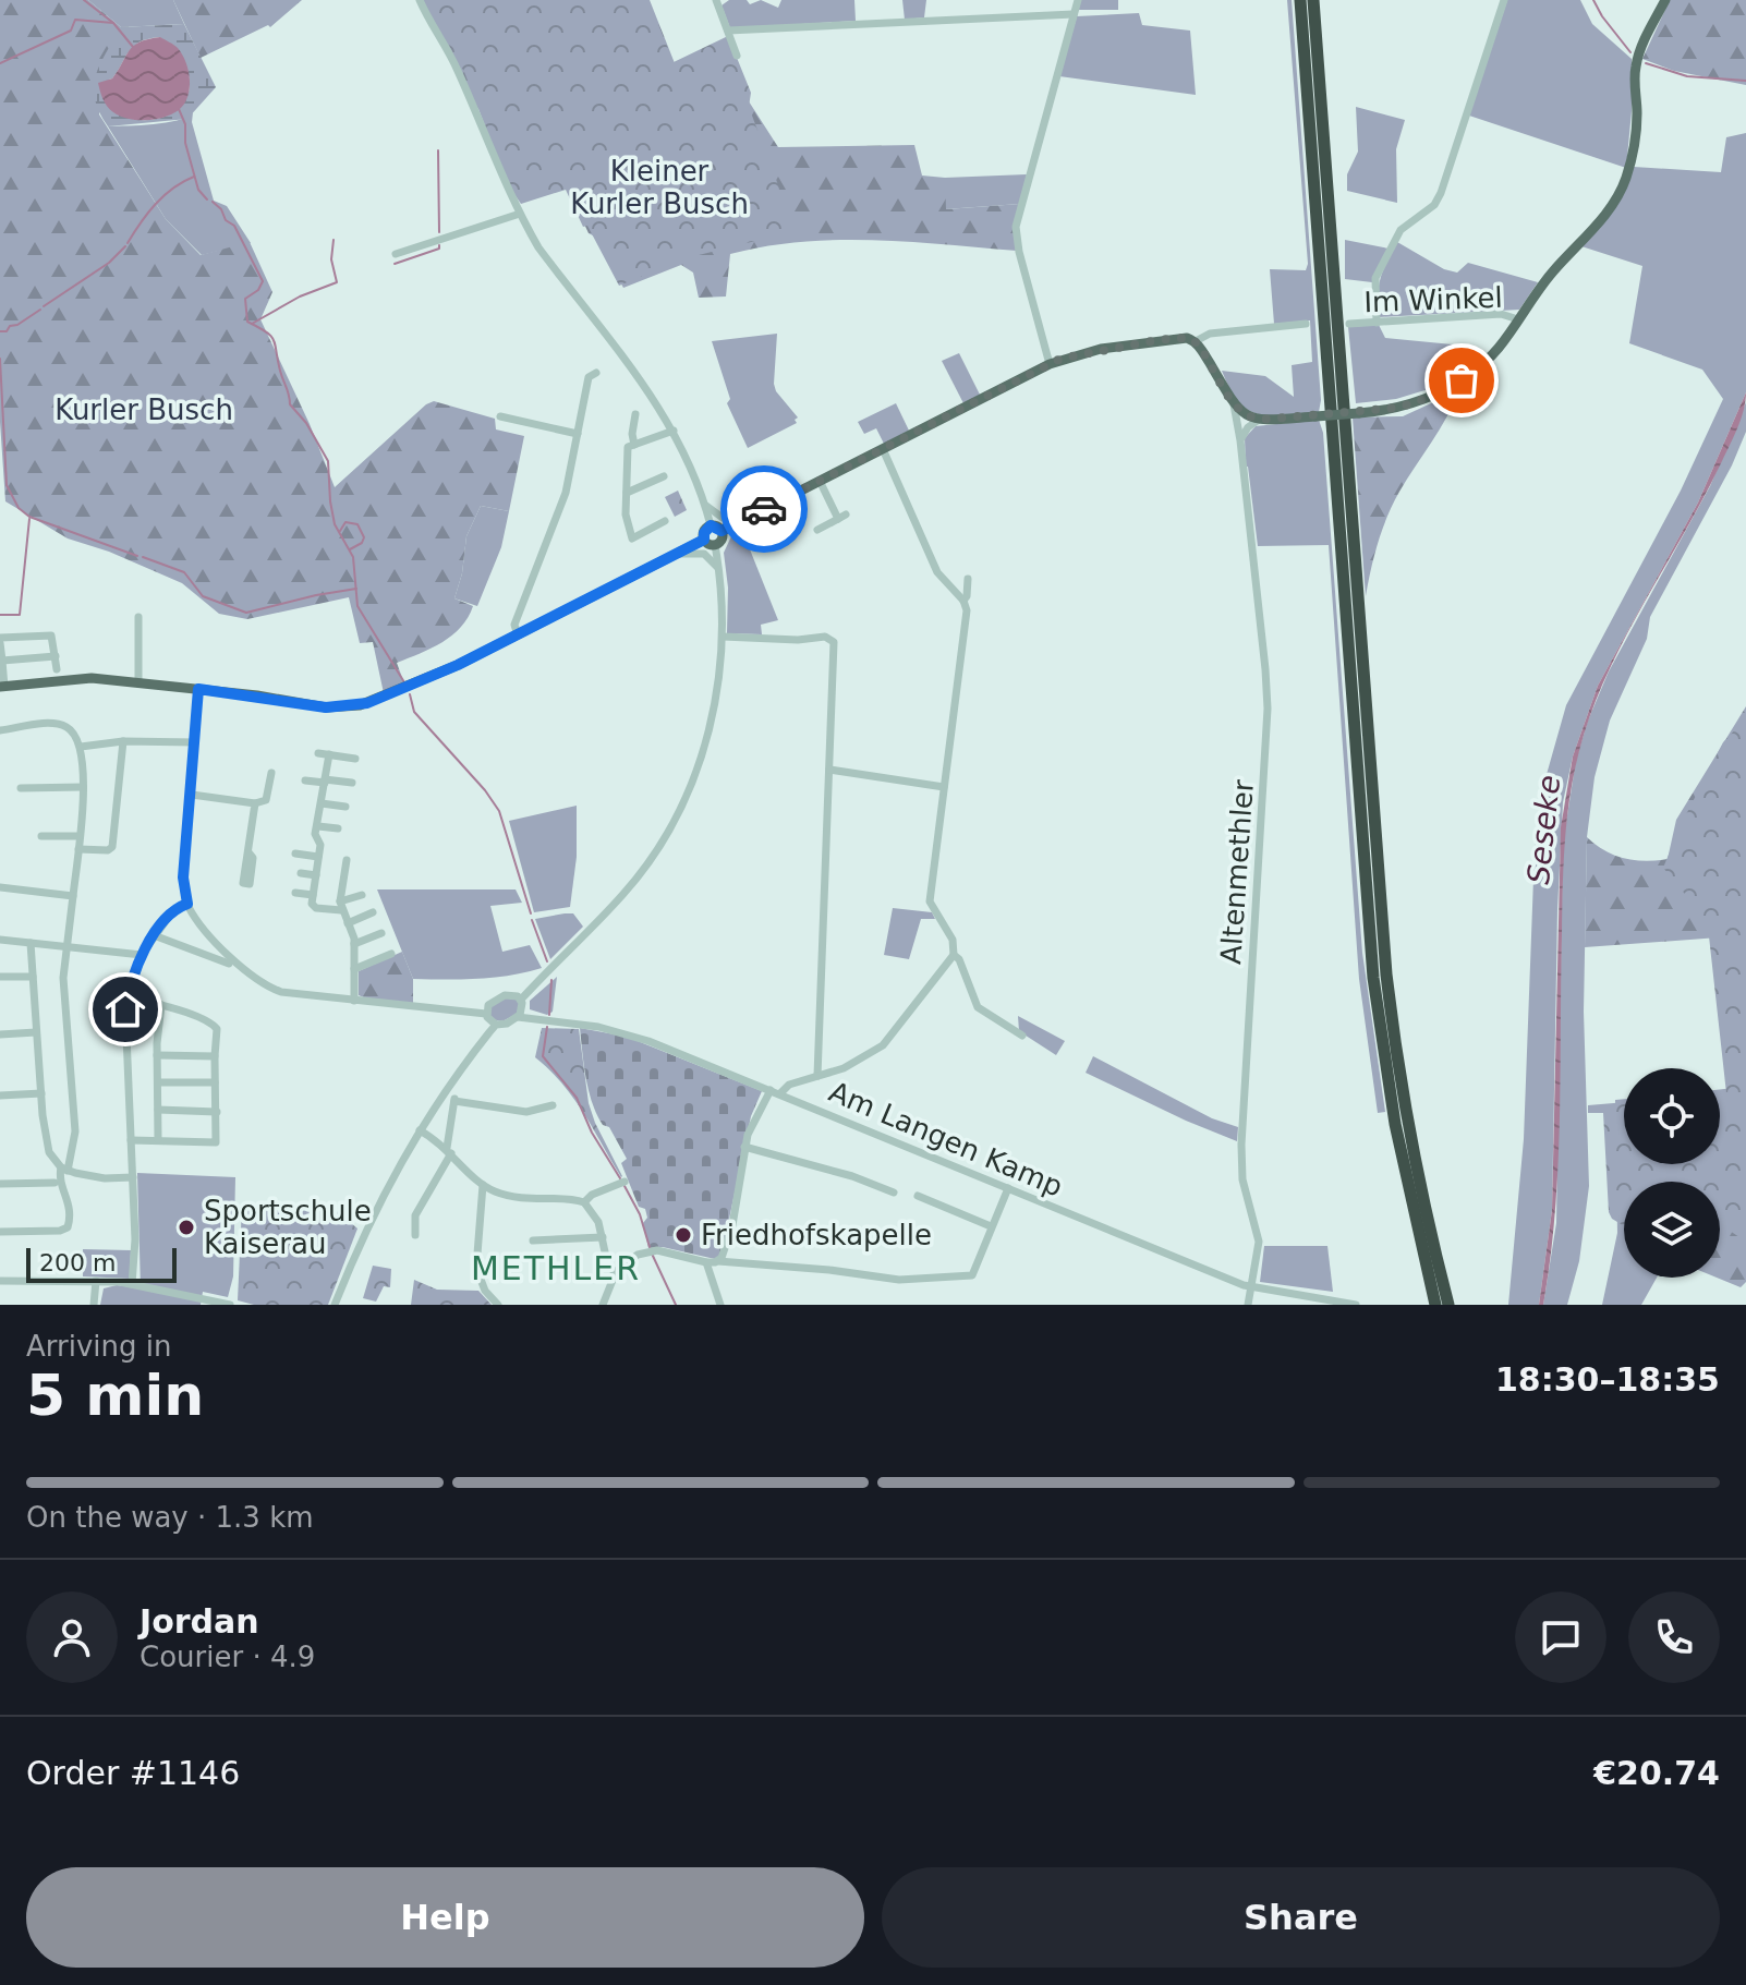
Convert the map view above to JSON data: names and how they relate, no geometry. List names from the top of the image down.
{
  "streets": {
    "street": ["Im Winkel", "Altenmethler", "Am Langen Kamp"]
  },
  "crossings": [
    ["Altenmethler", "Am Langen Kamp"]
  ],
  "districts": ["METHLER"],
  "water": ["Seseke"],
  "parks": ["Kleiner Kurler Busch", "Kurler Busch"],
  "places": ["Sportschule Kaiserau", "Friedhofskapelle"],
  "scale_bar": "200 m",
  "page": {
    "scale": "200 m",
    "heading": ["5 min", "Arriving in", "18:30–18:35"],
    "panel": [
      "Jordan",
      "Courier · 4.9",
      "Order #1146",
      "€20.74"
    ],
    "bar": "On the way · 1.3 km",
    "buttons": ["Help", "Share"]
  }
}
